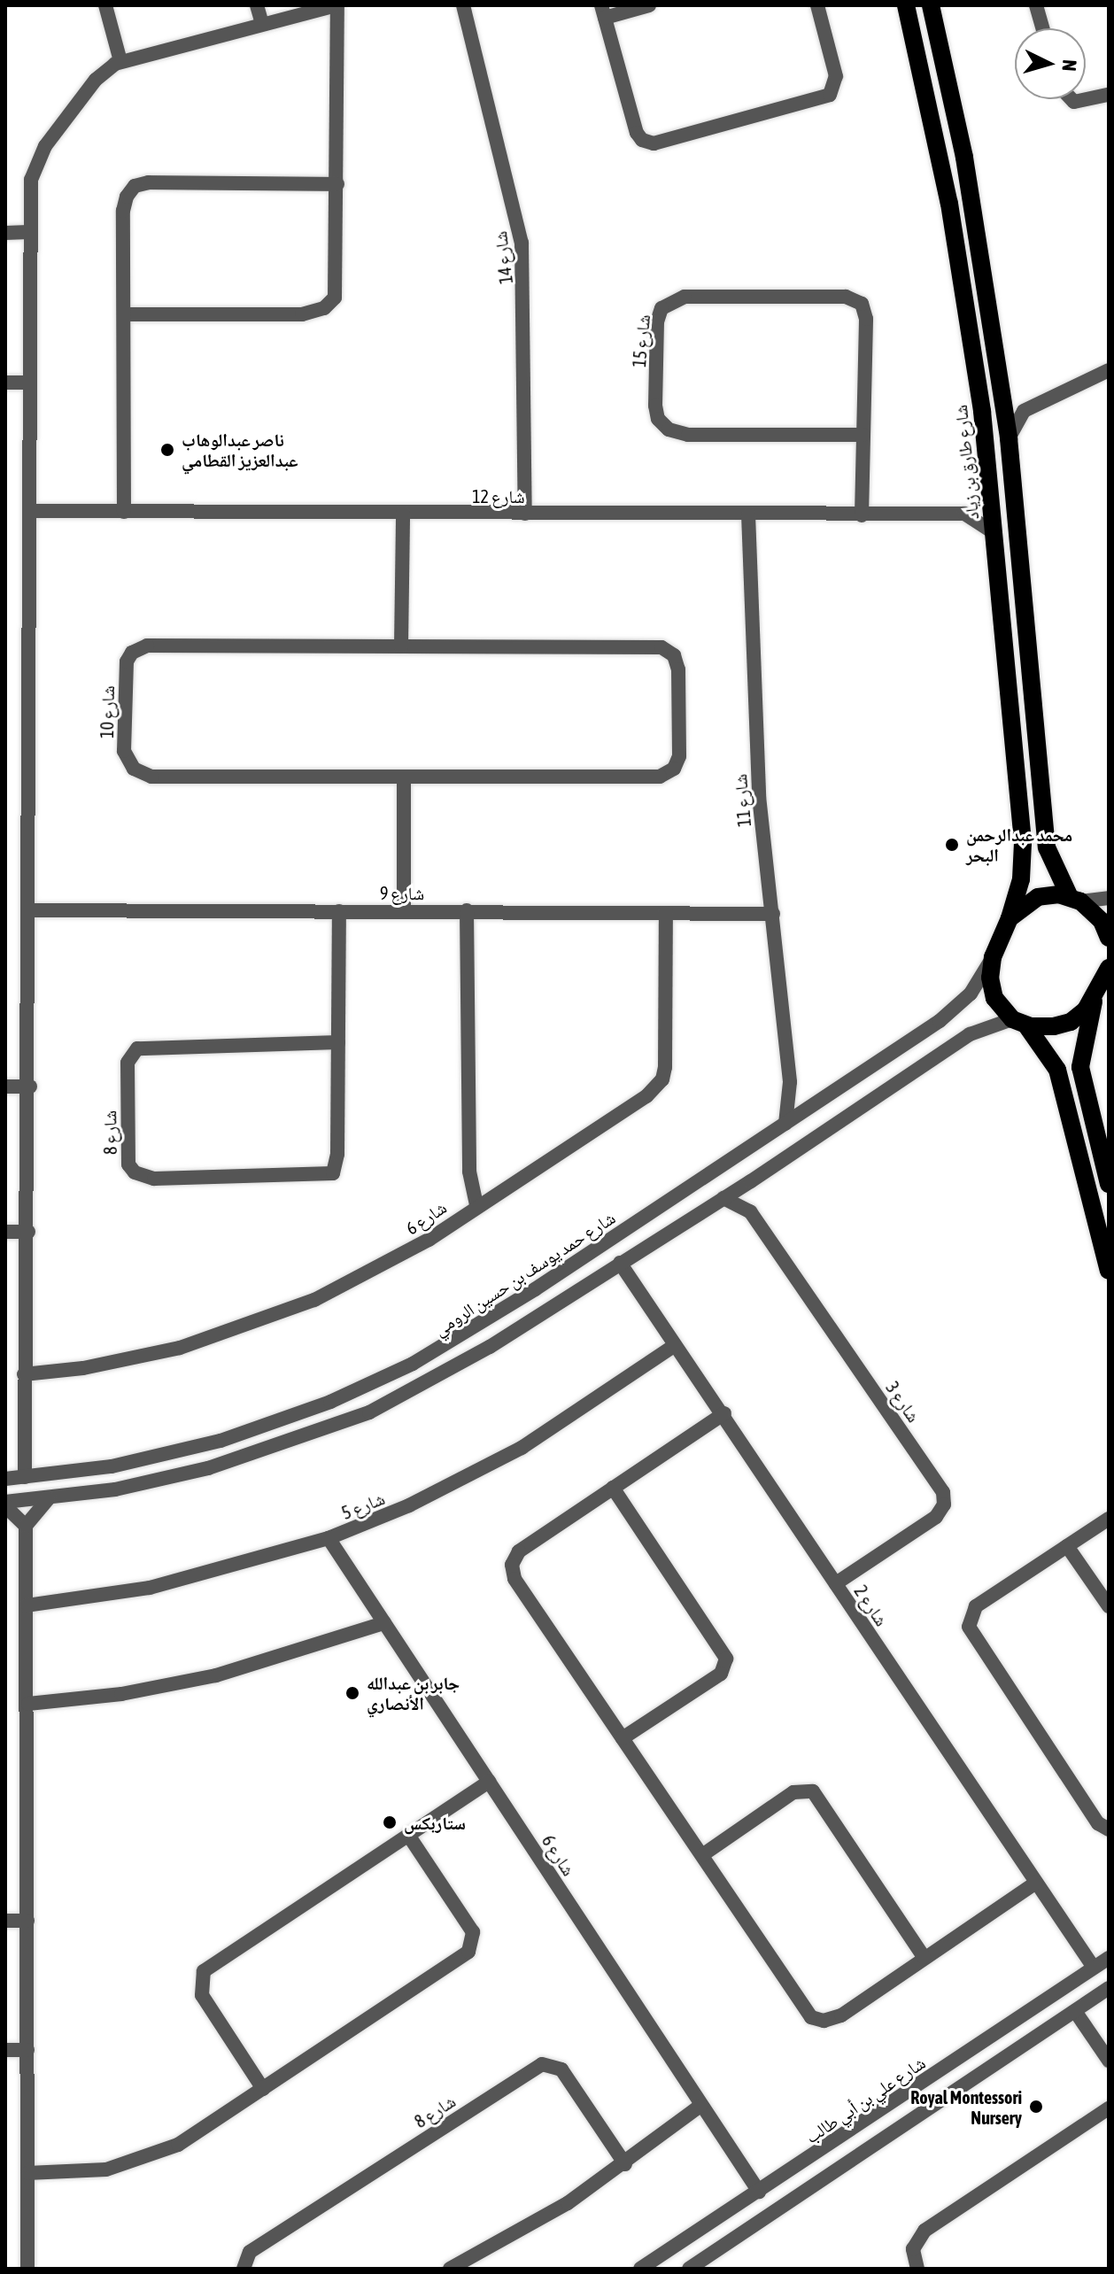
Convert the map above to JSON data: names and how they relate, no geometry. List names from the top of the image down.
{
  "streets": {
    "main road": ["شارع طارق بن زياد"],
    "street": [
      "شارع 14",
      "شارع 15",
      "شارع 12",
      "شارع 10",
      "شارع 11",
      "شارع 9",
      "شارع 8",
      "شارع 6",
      "شارع حمد يوسف بن حسين الرومي",
      "شارع 3",
      "شارع 5",
      "شارع 2",
      "شارع علي بن أبي طالب"
    ]
  },
  "crossings": [
    ["شارع 14", "شارع 12"],
    ["شارع 15", "شارع 12"],
    ["شارع طارق بن زياد", "شارع حمد يوسف بن حسين الرومي"],
    ["شارع 12", "شارع 11"],
    ["شارع 11", "شارع 9"],
    ["شارع 11", "شارع حمد يوسف بن حسين الرومي"],
    ["شارع 9", "شارع 8"],
    ["شارع 9", "شارع 6"],
    ["شارع 6", "شارع 5"],
    ["شارع 6", "شارع علي بن أبي طالب"],
    ["شارع 3", "شارع 2"],
    ["شارع 5", "شارع 2"],
    ["شارع 2", "شارع علي بن أبي طالب"]
  ],
  "places": [
    "ناصر عبدالوهاب عبدالعزيز القطامي",
    "محمد عبدالرحمن البحر",
    "جابر بن عبدالله الأنصاري",
    "ستاربكس",
    "Royal Montessori Nursery"
  ],
  "north": "right"
}
